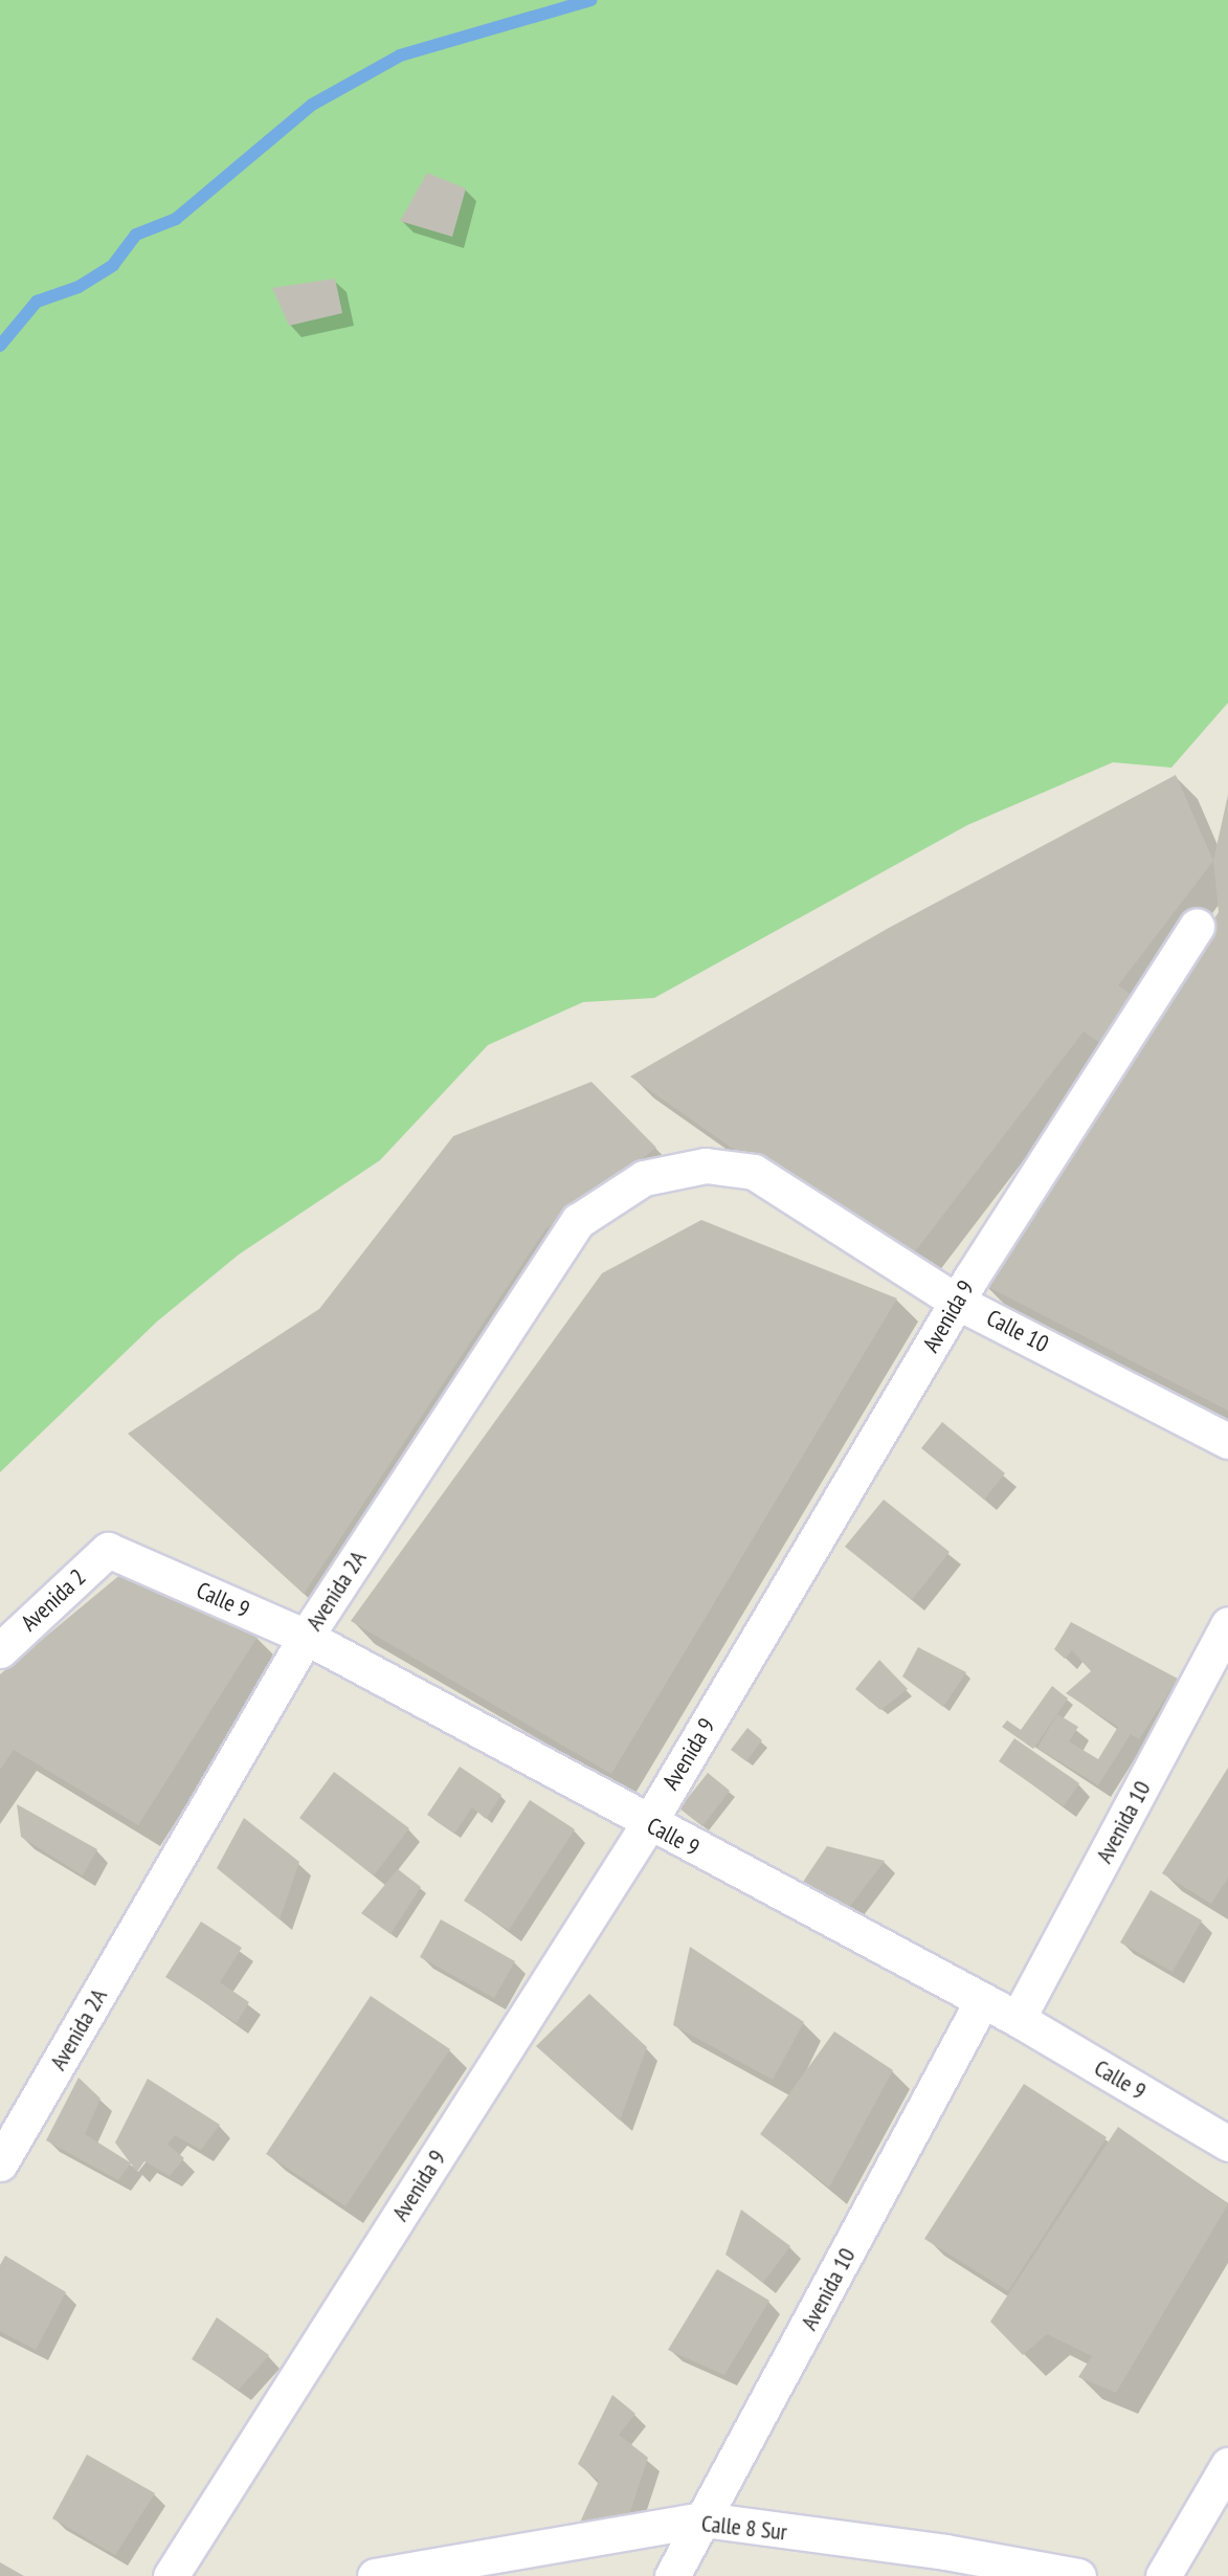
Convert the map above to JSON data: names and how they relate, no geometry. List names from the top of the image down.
{
  "streets": {
    "street": [
      "Avenida 9",
      "Calle 10",
      "Avenida 2A",
      "Avenida 2",
      "Calle 9",
      "Avenida 10",
      "Calle 8 Sur"
    ]
  },
  "crossings": [
    ["Avenida 9", "Calle 10"],
    ["Avenida 9", "Calle 9"],
    ["Calle 10", "Avenida 2A"],
    ["Avenida 2A", "Calle 9"],
    ["Avenida 2", "Calle 9"],
    ["Calle 9", "Avenida 10"],
    ["Avenida 10", "Calle 8 Sur"]
  ]
}
